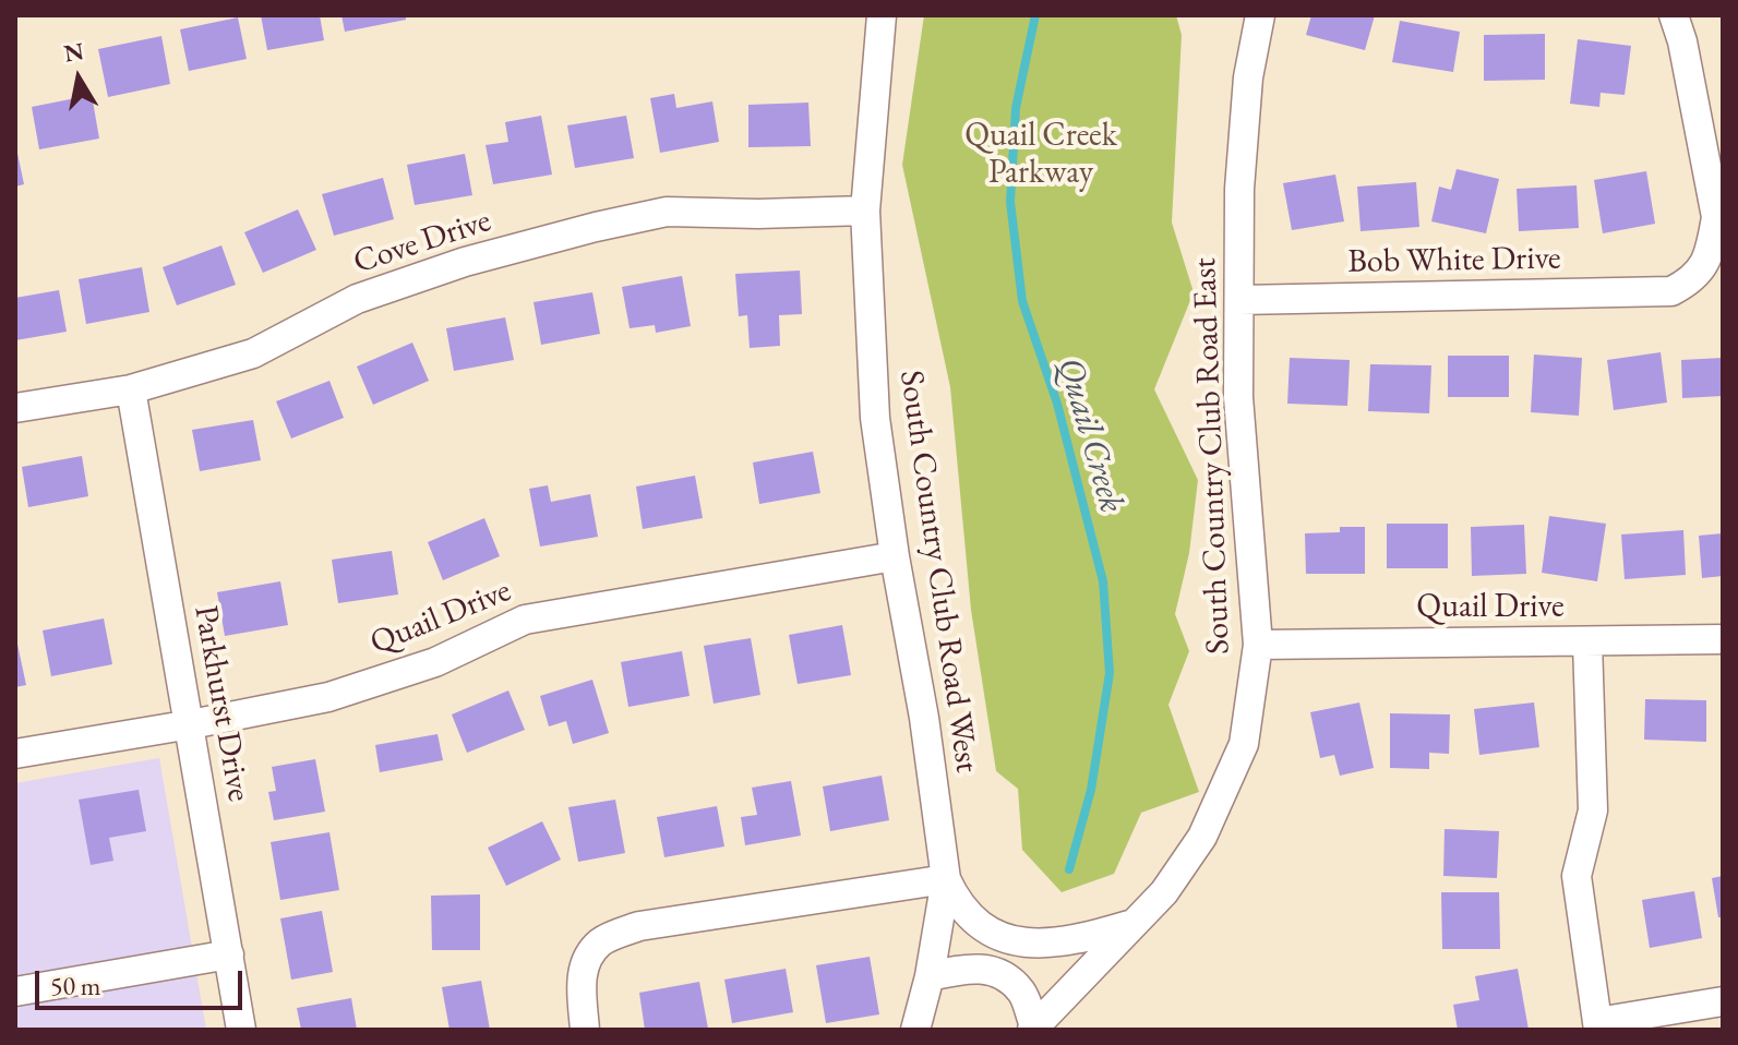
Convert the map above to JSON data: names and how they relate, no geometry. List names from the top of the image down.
{
  "streets": {
    "street": [
      "Cove Drive",
      "Bob White Drive",
      "South Country Club Road East",
      "South Country Club Road West",
      "Quail Drive",
      "Parkhurst Drive"
    ]
  },
  "crossings": [
    ["Cove Drive", "South Country Club Road West"],
    ["Cove Drive", "Parkhurst Drive"],
    ["Bob White Drive", "South Country Club Road East"],
    ["South Country Club Road East", "Quail Drive"],
    ["South Country Club Road West", "Quail Drive"],
    ["Quail Drive", "Parkhurst Drive"]
  ],
  "water": ["Quail Creek"],
  "parks": ["Quail Creek Parkway"],
  "scale_bar": "50 m",
  "north": "top"
}
